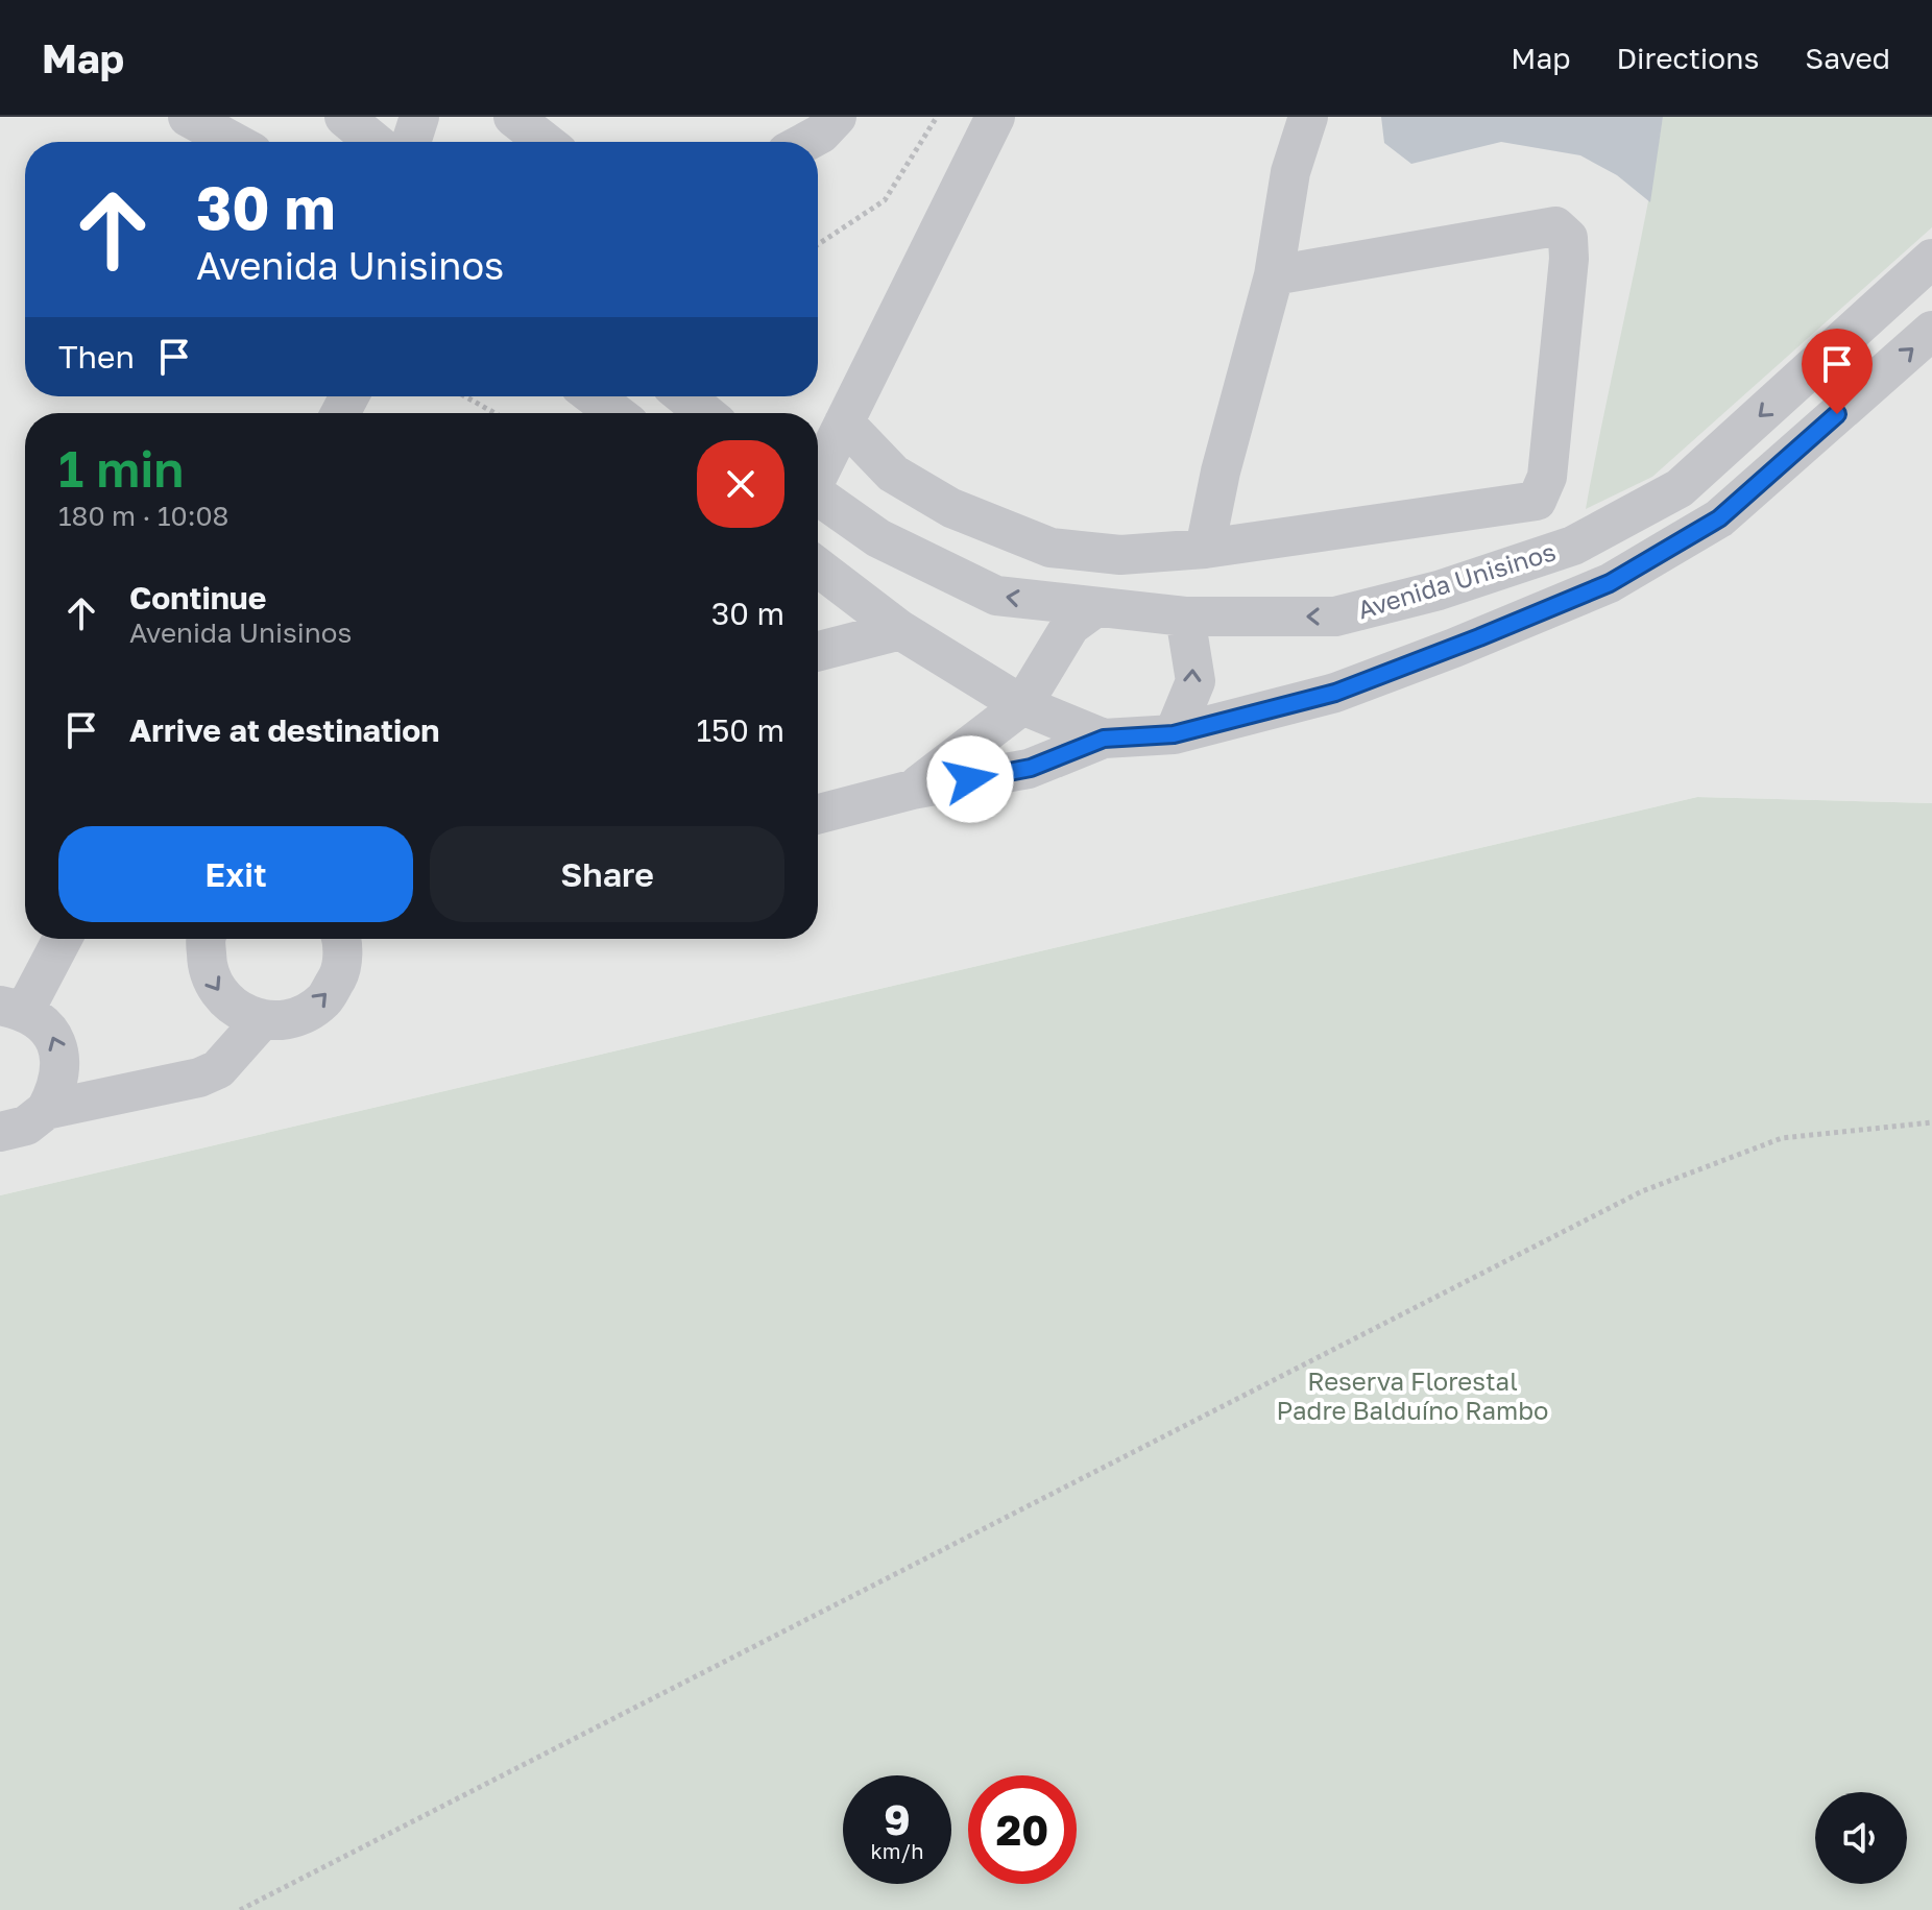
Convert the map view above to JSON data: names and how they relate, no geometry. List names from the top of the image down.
{
  "streets": {
    "lane": ["Avenida Unisinos"]
  },
  "parks": ["Reserva Florestal Padre Balduíno Rambo"],
  "page": {
    "header": "Map",
    "nav": ["Map", "Directions", "Saved"],
    "turn": ["30 m", "Avenida Unisinos"],
    "then": "Then",
    "heading": ["1 min", "180 m · 10:08"],
    "list": [
      {
        "name": "Continue",
        "note": "Avenida Unisinos",
        "value": "30 m"
      },
      {
        "name": "Arrive at destination",
        "value": "150 m"
      }
    ],
    "buttons": ["Exit", "Share"],
    "speed": "9 km/h",
    "limit": "20"
  }
}
